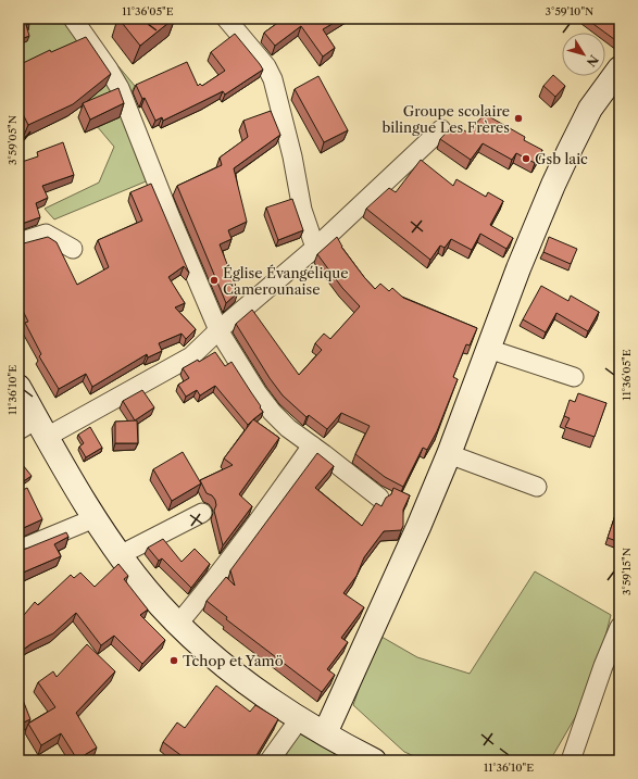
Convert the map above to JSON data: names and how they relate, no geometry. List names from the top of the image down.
{
  "places": [
    "Groupe scolaire bilingue Les Frères",
    "Gsb laic",
    "Église Évangélique Camerounaise",
    "Tchop et Yamö"
  ],
  "north": "bottom right",
  "coordinates": [
    "11°36'05\"E",
    "3°59'10\"N",
    "3°59'05\"N",
    "11°36'10\"E",
    "3°59'15\"N"
  ]
}
